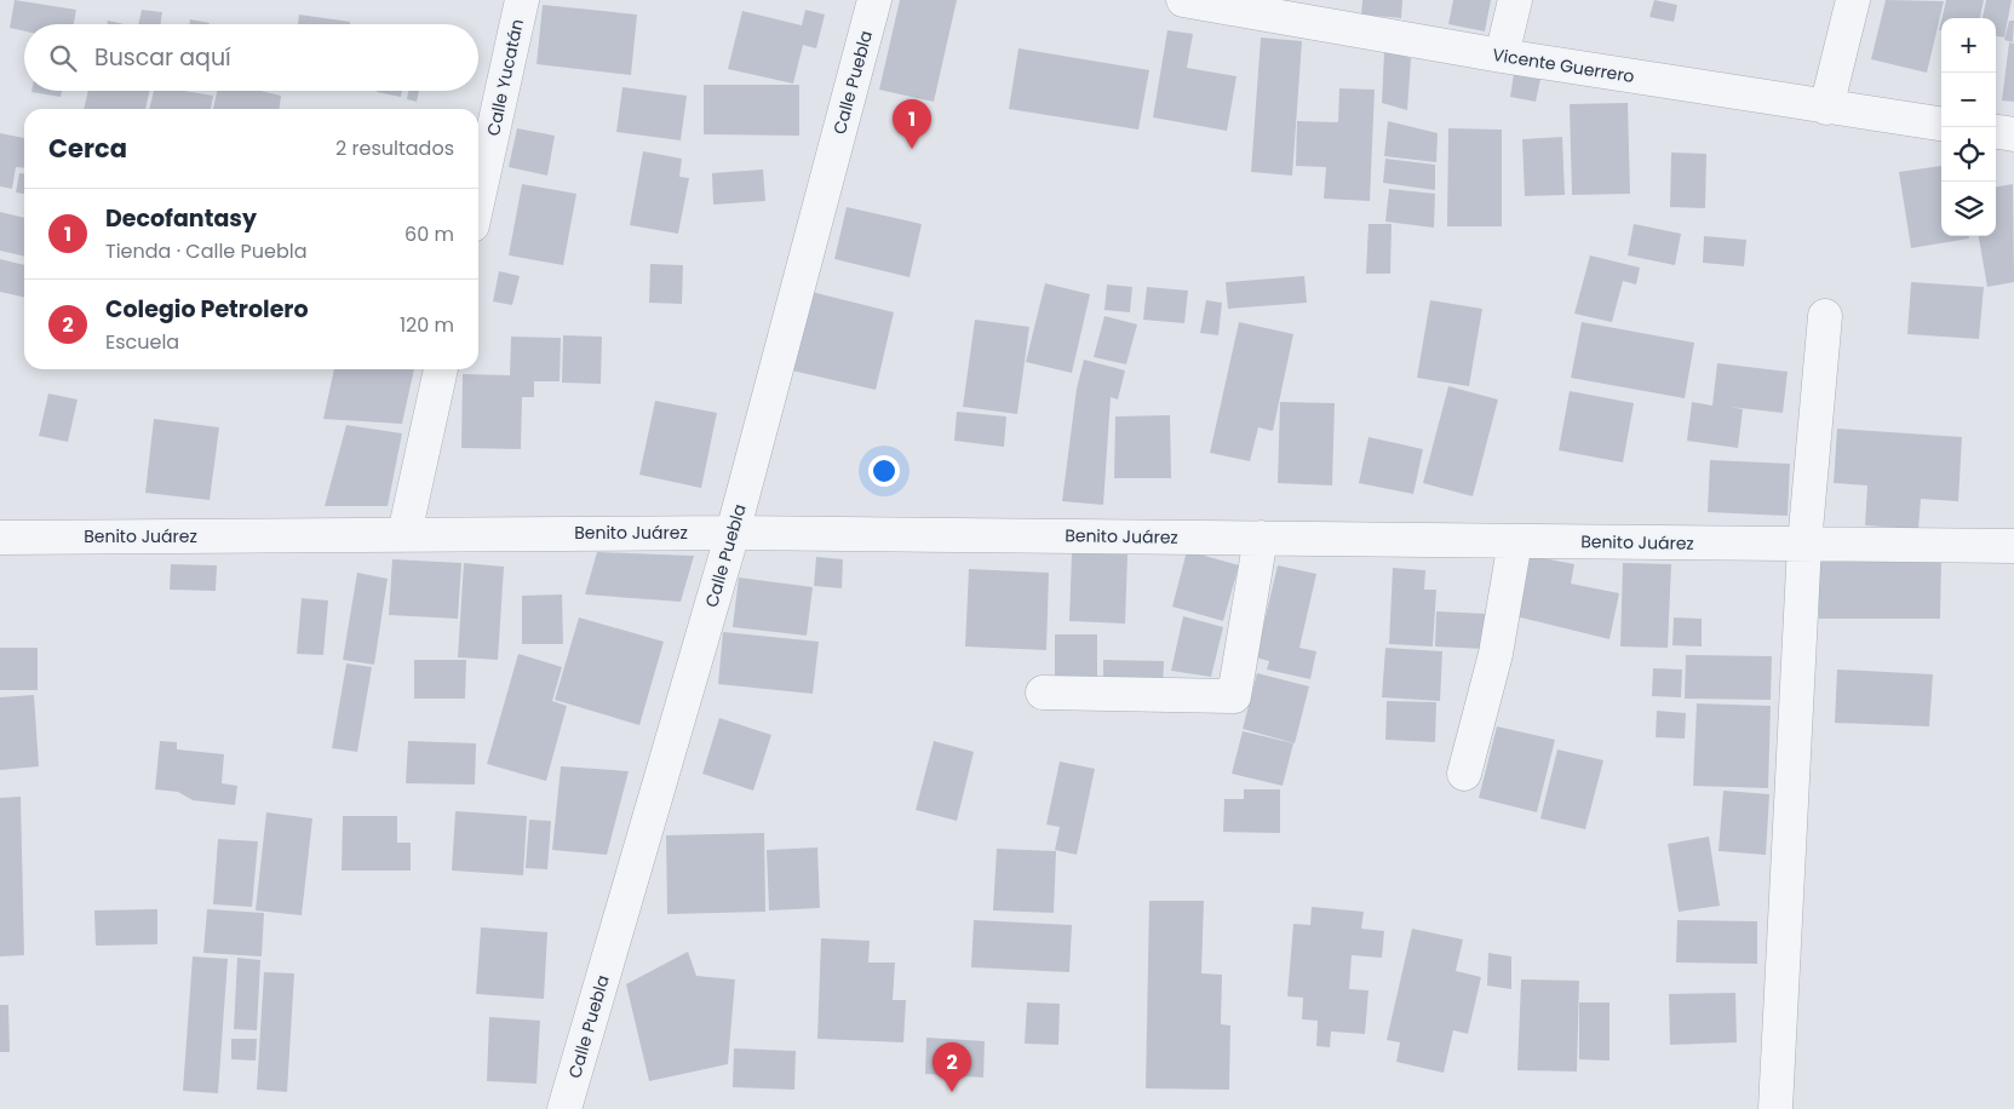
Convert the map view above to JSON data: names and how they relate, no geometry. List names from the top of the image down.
{
  "streets": {
    "street": [
      "Vicente Guerrero",
      "Calle Yucatán",
      "Calle Puebla",
      "Benito Juárez"
    ]
  },
  "crossings": [
    ["Calle Puebla", "Benito Juárez"]
  ],
  "page": {
    "map_buttons": ["+", "−"],
    "search": "Buscar aquí",
    "pins": ["1", "2"],
    "heading": ["Cerca", "2 resultados"],
    "list": [
      {
        "mark": "1",
        "name": "Decofantasy",
        "note": "Tienda · Calle Puebla",
        "value": "60 m"
      },
      {
        "mark": "2",
        "name": "Colegio Petrolero",
        "note": "Escuela",
        "value": "120 m"
      }
    ]
  }
}
